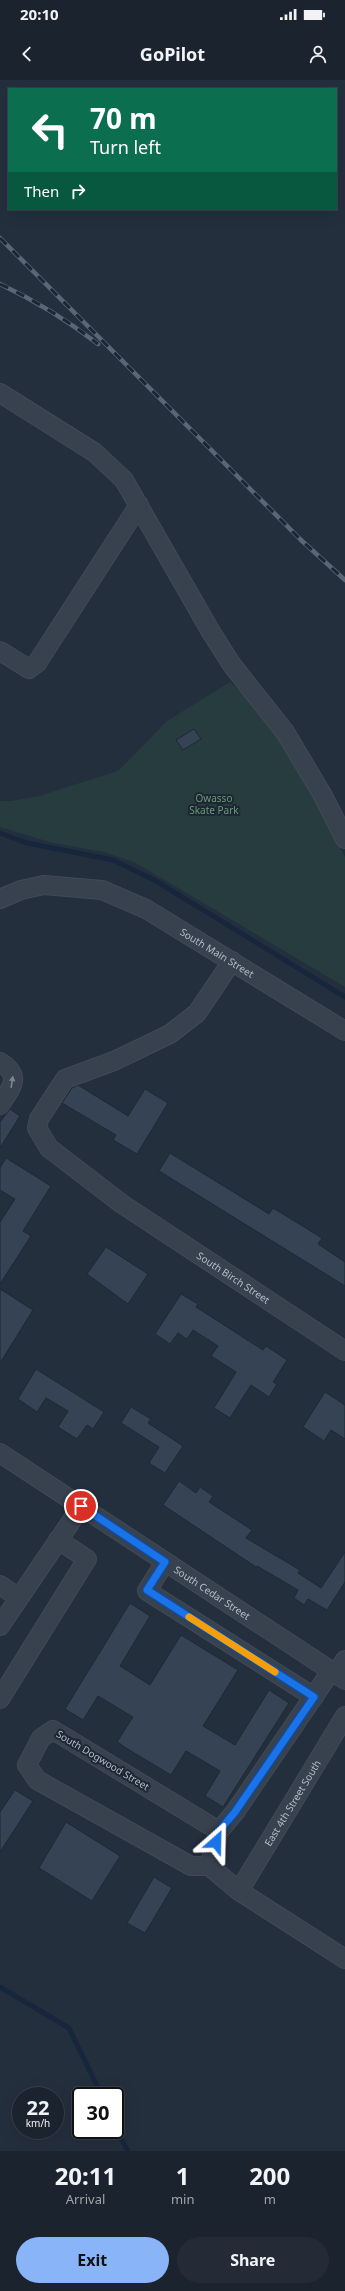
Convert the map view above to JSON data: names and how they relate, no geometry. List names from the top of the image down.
{
  "streets": {
    "street": [
      "South Main Street",
      "South Birch Street",
      "South Cedar Street",
      "South Dogwood Street",
      "East 4th Street South"
    ]
  },
  "crossings": [
    ["South Main Street", "South Birch Street"]
  ],
  "parks": ["Owasso Skate Park"],
  "page": {
    "status": "20:10",
    "header": "GoPilot",
    "turn": ["70 m", "Turn left"],
    "then": "Then",
    "speed": "22 km/h",
    "limit": "30",
    "eta": [
      "20:11",
      "Arrival",
      "1",
      "min",
      "200",
      "m"
    ],
    "buttons": ["Exit", "Share"]
  }
}
